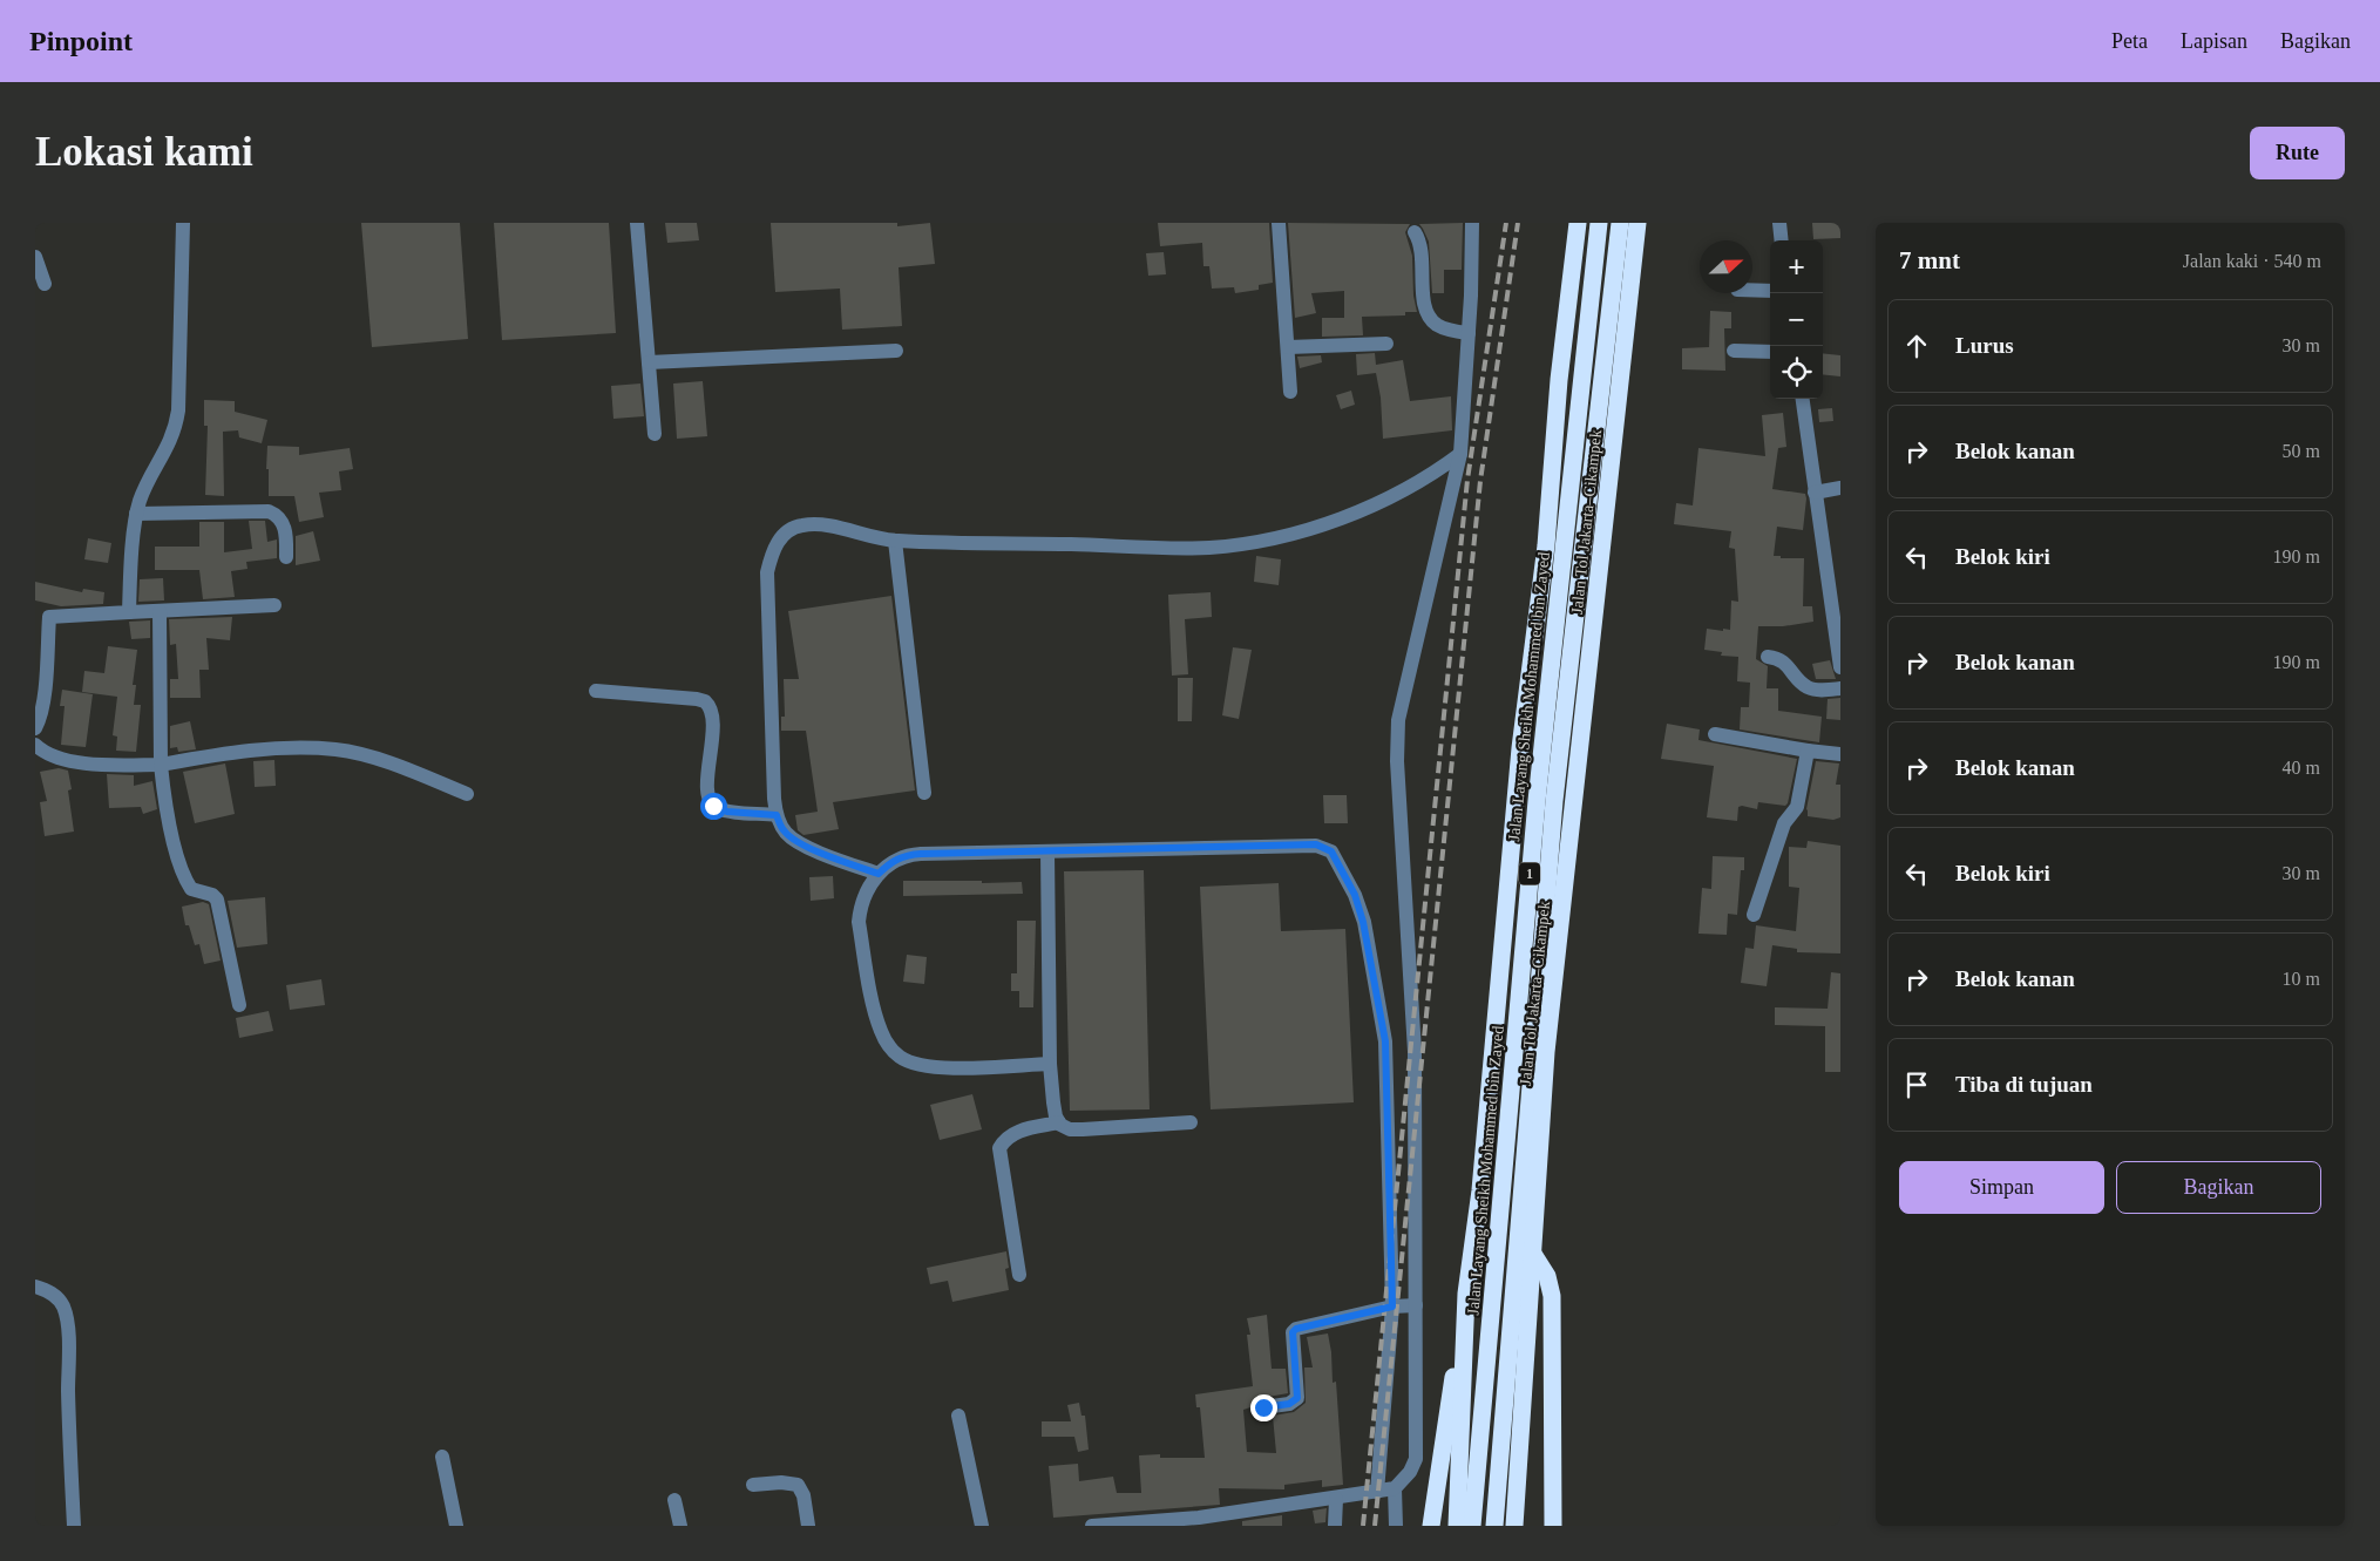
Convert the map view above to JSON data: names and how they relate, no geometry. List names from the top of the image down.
{
  "streets": {
    "highway": ["Jalan Tol Jakarta–Cikampek", "Jalan Layang Sheikh Mohammed bin Zayed", "1"]
  },
  "north": "right",
  "page": {
    "header": "Pinpoint",
    "nav": ["Peta", "Lapisan", "Bagikan"],
    "buttons": [
      "Rute",
      ["Simpan", "Bagikan"]
    ],
    "title": "Lokasi kami",
    "heading": ["7 mnt", "Jalan kaki · 540 m"],
    "map_buttons": ["+", "−"],
    "list": [
      ["Lurus", "30 m"],
      ["Belok kanan", "50 m"],
      ["Belok kiri", "190 m"],
      ["Belok kanan", "190 m"],
      ["Belok kanan", "40 m"],
      ["Belok kiri", "30 m"],
      ["Belok kanan", "10 m"],
      "Tiba di tujuan"
    ]
  }
}
